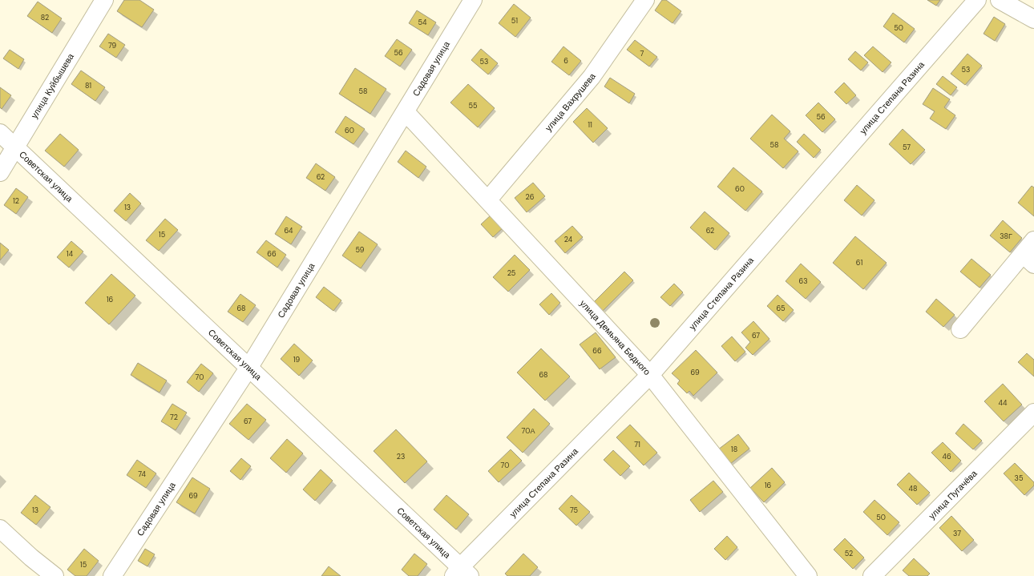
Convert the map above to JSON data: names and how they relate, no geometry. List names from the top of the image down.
{
  "streets": {
    "street": [
      "Садовая улица",
      "улица Куйбышева",
      "улица Степана Разина",
      "улица Вахрушева",
      "Советская улица",
      "улица Демьяна Бедного",
      "улица Пугачёва"
    ]
  },
  "crossings": [
    ["Садовая улица", "Советская улица"],
    ["Садовая улица", "улица Демьяна Бедного"],
    ["улица Куйбышева", "Советская улица"],
    ["улица Степана Разина", "Советская улица"],
    ["улица Степана Разина", "улица Демьяна Бедного"],
    ["улица Вахрушева", "улица Демьяна Бедного"]
  ],
  "house_numbers": [
    "82",
    "51",
    "54",
    "50",
    "79",
    "56",
    "7",
    "6",
    "53",
    "53",
    "81",
    "58",
    "55",
    "56",
    "11",
    "60",
    "58",
    "57",
    "62",
    "60",
    "26",
    "12",
    "13",
    "64",
    "62",
    "15",
    "38Г",
    "24",
    "59",
    "14",
    "66",
    "61",
    "25",
    "63",
    "16",
    "68",
    "65",
    "67",
    "66",
    "19",
    "69",
    "68",
    "70",
    "44",
    "72",
    "67",
    "70А",
    "71",
    "18",
    "23",
    "46",
    "70",
    "74",
    "35",
    "16",
    "48",
    "69",
    "13",
    "75",
    "50",
    "37",
    "52",
    "15"
  ]
}
